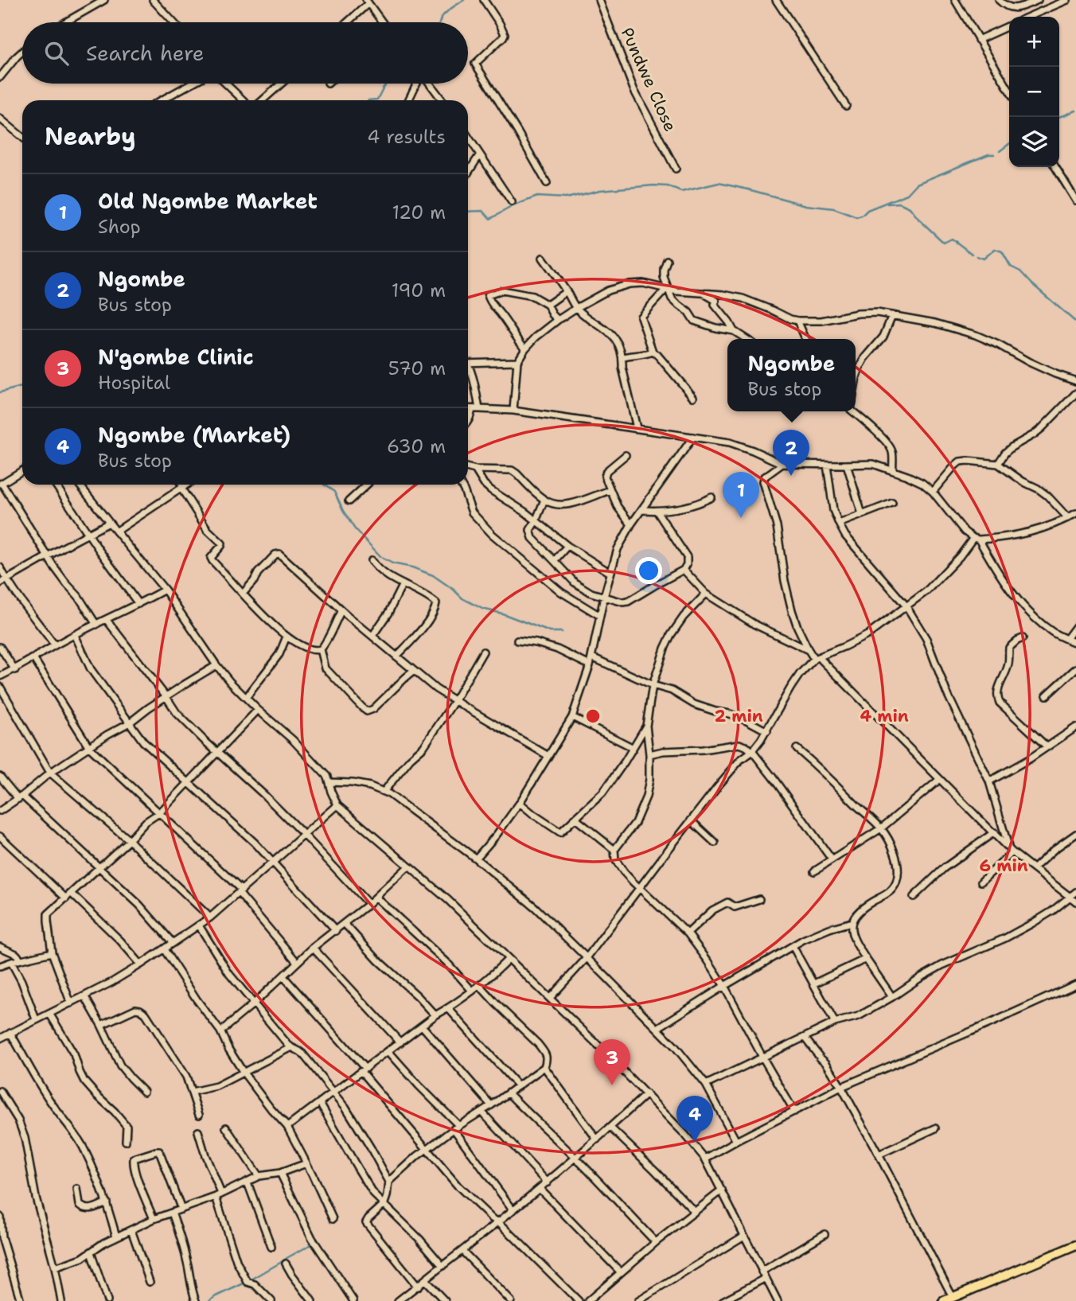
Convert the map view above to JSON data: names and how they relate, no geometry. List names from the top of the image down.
{
  "streets": {
    "street": ["Pundwe Close"]
  },
  "page": {
    "map_buttons": ["+", "−"],
    "search": "Search here",
    "heading": ["Nearby", "4 results"],
    "list": [
      {
        "mark": "1",
        "name": "Old Ngombe Market",
        "note": "Shop",
        "value": "120 m"
      },
      {
        "mark": "2",
        "name": "Ngombe",
        "note": "Bus stop",
        "value": "190 m"
      },
      {
        "mark": "3",
        "name": "N'gombe Clinic",
        "note": "Hospital",
        "value": "570 m"
      },
      {
        "mark": "4",
        "name": "Ngombe (Market)",
        "note": "Bus stop",
        "value": "630 m"
      }
    ],
    "popup": ["Ngombe", "Bus stop"],
    "pins": [
      "2",
      "1",
      "3",
      "4"
    ]
  },
  "rings": ["2 min", "4 min", "6 min"]
}
